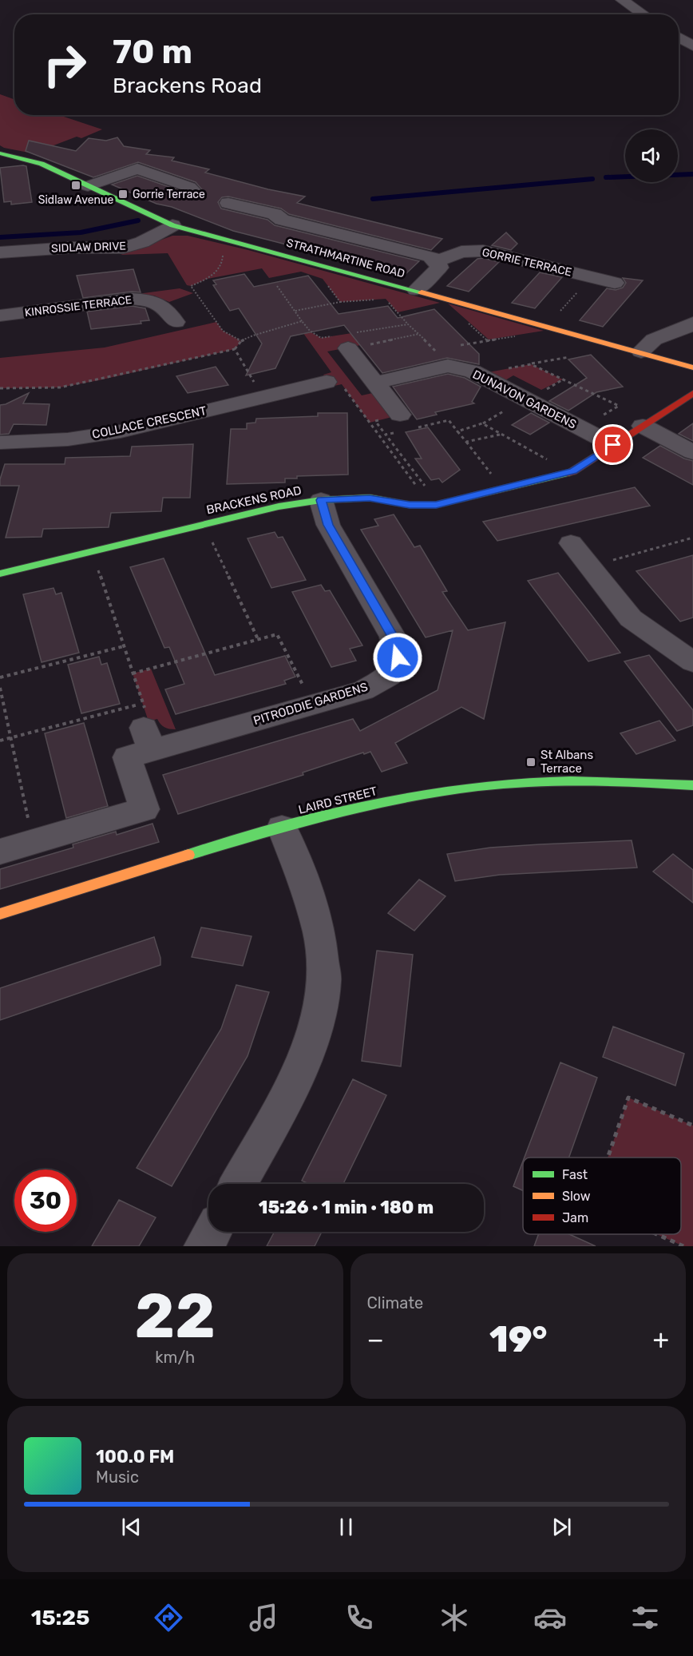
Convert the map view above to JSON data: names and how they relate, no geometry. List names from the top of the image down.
{
  "streets": {
    "street": [
      "SIDLAW DRIVE",
      "STRATHMARTINE ROAD",
      "GORRIE TERRACE",
      "KINROSSIE TERRACE",
      "DUNAVON GARDENS",
      "COLLACE CRESCENT",
      "BRACKENS ROAD",
      "PITRODDIE GARDENS",
      "LAIRD STREET"
    ]
  },
  "crossings": [
    ["SIDLAW DRIVE", "STRATHMARTINE ROAD"],
    ["DUNAVON GARDENS", "BRACKENS ROAD"],
    ["BRACKENS ROAD", "PITRODDIE GARDENS"]
  ],
  "places": {
    "transit": ["Sidlaw Avenue", "Gorrie Terrace", "St Albans Terrace"]
  },
  "legend": ["Fast", "Slow", "Jam"],
  "page": {
    "turn": ["70 m", "Brackens Road"],
    "limit": "30",
    "trip": "15:26 · 1 min · 180 m",
    "tile": [
      ["22", "km/h"],
      "Climate"
    ],
    "heat": ["−", "19°", "+"],
    "song": ["100.0 FM", "Music"],
    "tabs": "15:25"
  }
}
